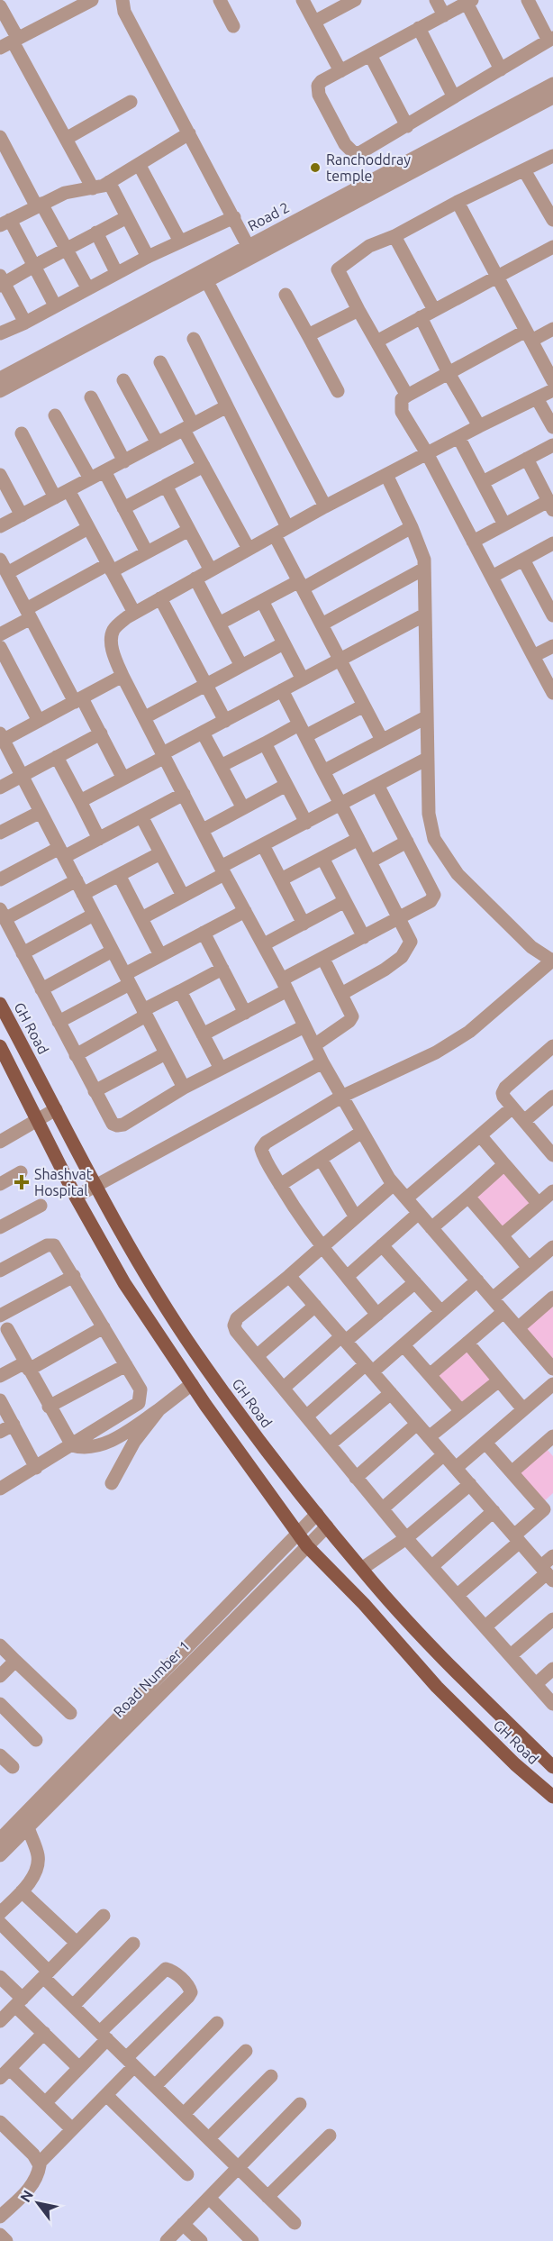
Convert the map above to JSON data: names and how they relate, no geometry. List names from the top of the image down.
{
  "streets": {
    "main road": ["GH Road"],
    "street": ["Road 2", "Road Number 1"]
  },
  "crossings": [
    ["GH Road", "Road Number 1"]
  ],
  "places": {
    "other": ["Ranchoddray temple"],
    "health": ["Shashvat Hospital"]
  },
  "north": "top left"
}
